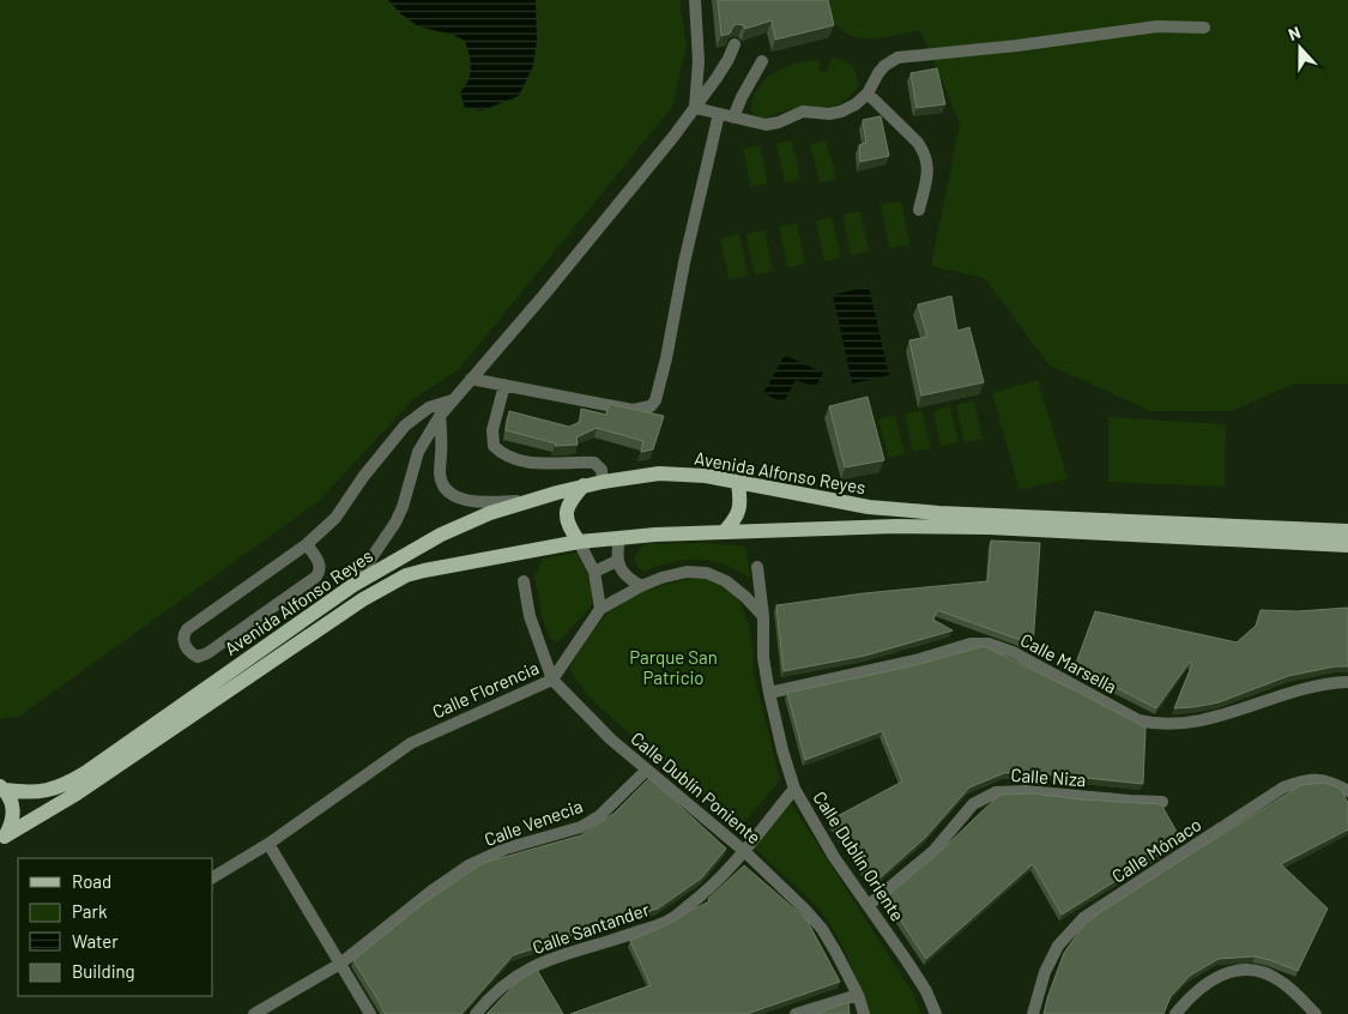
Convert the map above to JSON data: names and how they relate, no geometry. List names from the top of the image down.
{
  "streets": {
    "main road": ["Avenida Alfonso Reyes"],
    "street": [
      "Calle Marsella",
      "Calle Florencia",
      "Calle Niza",
      "Calle Dublín Poniente",
      "Calle Venecia",
      "Calle Mónaco",
      "Calle Dublín Oriente",
      "Calle Santander"
    ]
  },
  "crossings": [
    ["Calle Marsella", "Calle Dublín Oriente"],
    ["Calle Florencia", "Calle Dublín Poniente"],
    ["Calle Florencia", "Calle Dublín Oriente"],
    ["Calle Niza", "Calle Dublín Oriente"],
    ["Calle Dublín Poniente", "Calle Venecia"],
    ["Calle Dublín Poniente", "Calle Santander"],
    ["Calle Dublín Oriente", "Calle Santander"]
  ],
  "parks": ["Parque San Patricio"],
  "legend": [
    "Road",
    "Park",
    "Water",
    "Building"
  ],
  "north": "top"
}
